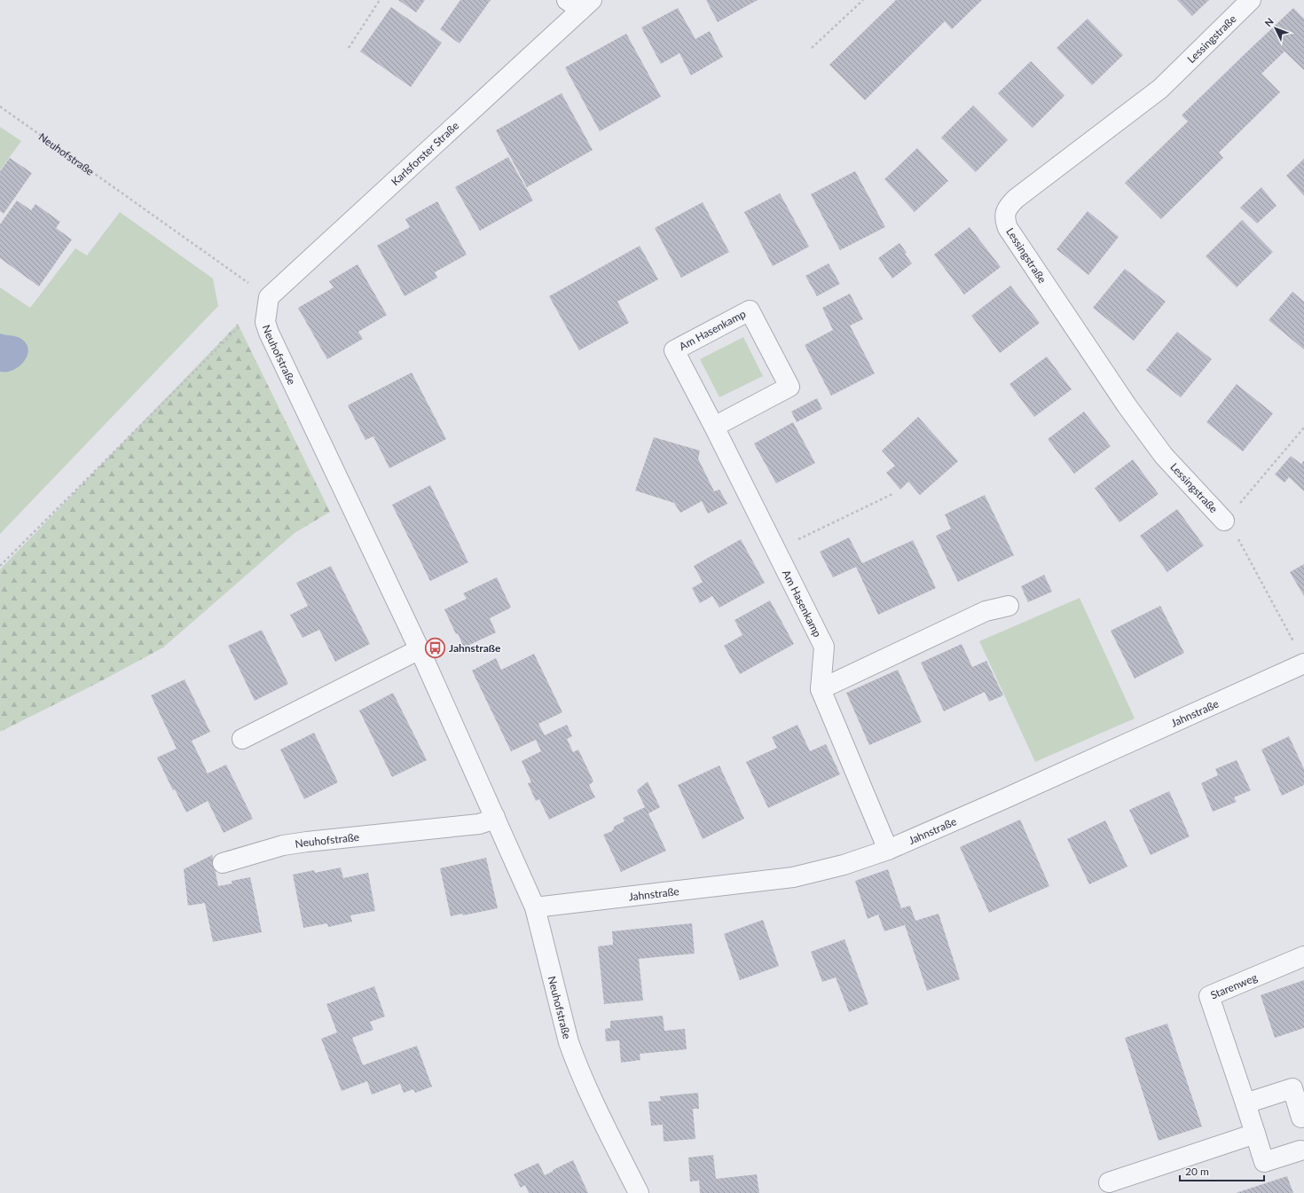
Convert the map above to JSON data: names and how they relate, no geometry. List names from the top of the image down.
{
  "streets": {
    "street": [
      "Lessingstraße",
      "Neuhofstraße",
      "Karlsforster Straße",
      "Am Hasenkamp",
      "Jahnstraße",
      "Starenweg"
    ]
  },
  "crossings": [
    ["Neuhofstraße", "Karlsforster Straße"],
    ["Neuhofstraße", "Jahnstraße"],
    ["Am Hasenkamp", "Jahnstraße"]
  ],
  "places": {
    "bus stop": ["Jahnstraße"]
  },
  "scale_bar": "20 m",
  "north": "top left"
}
